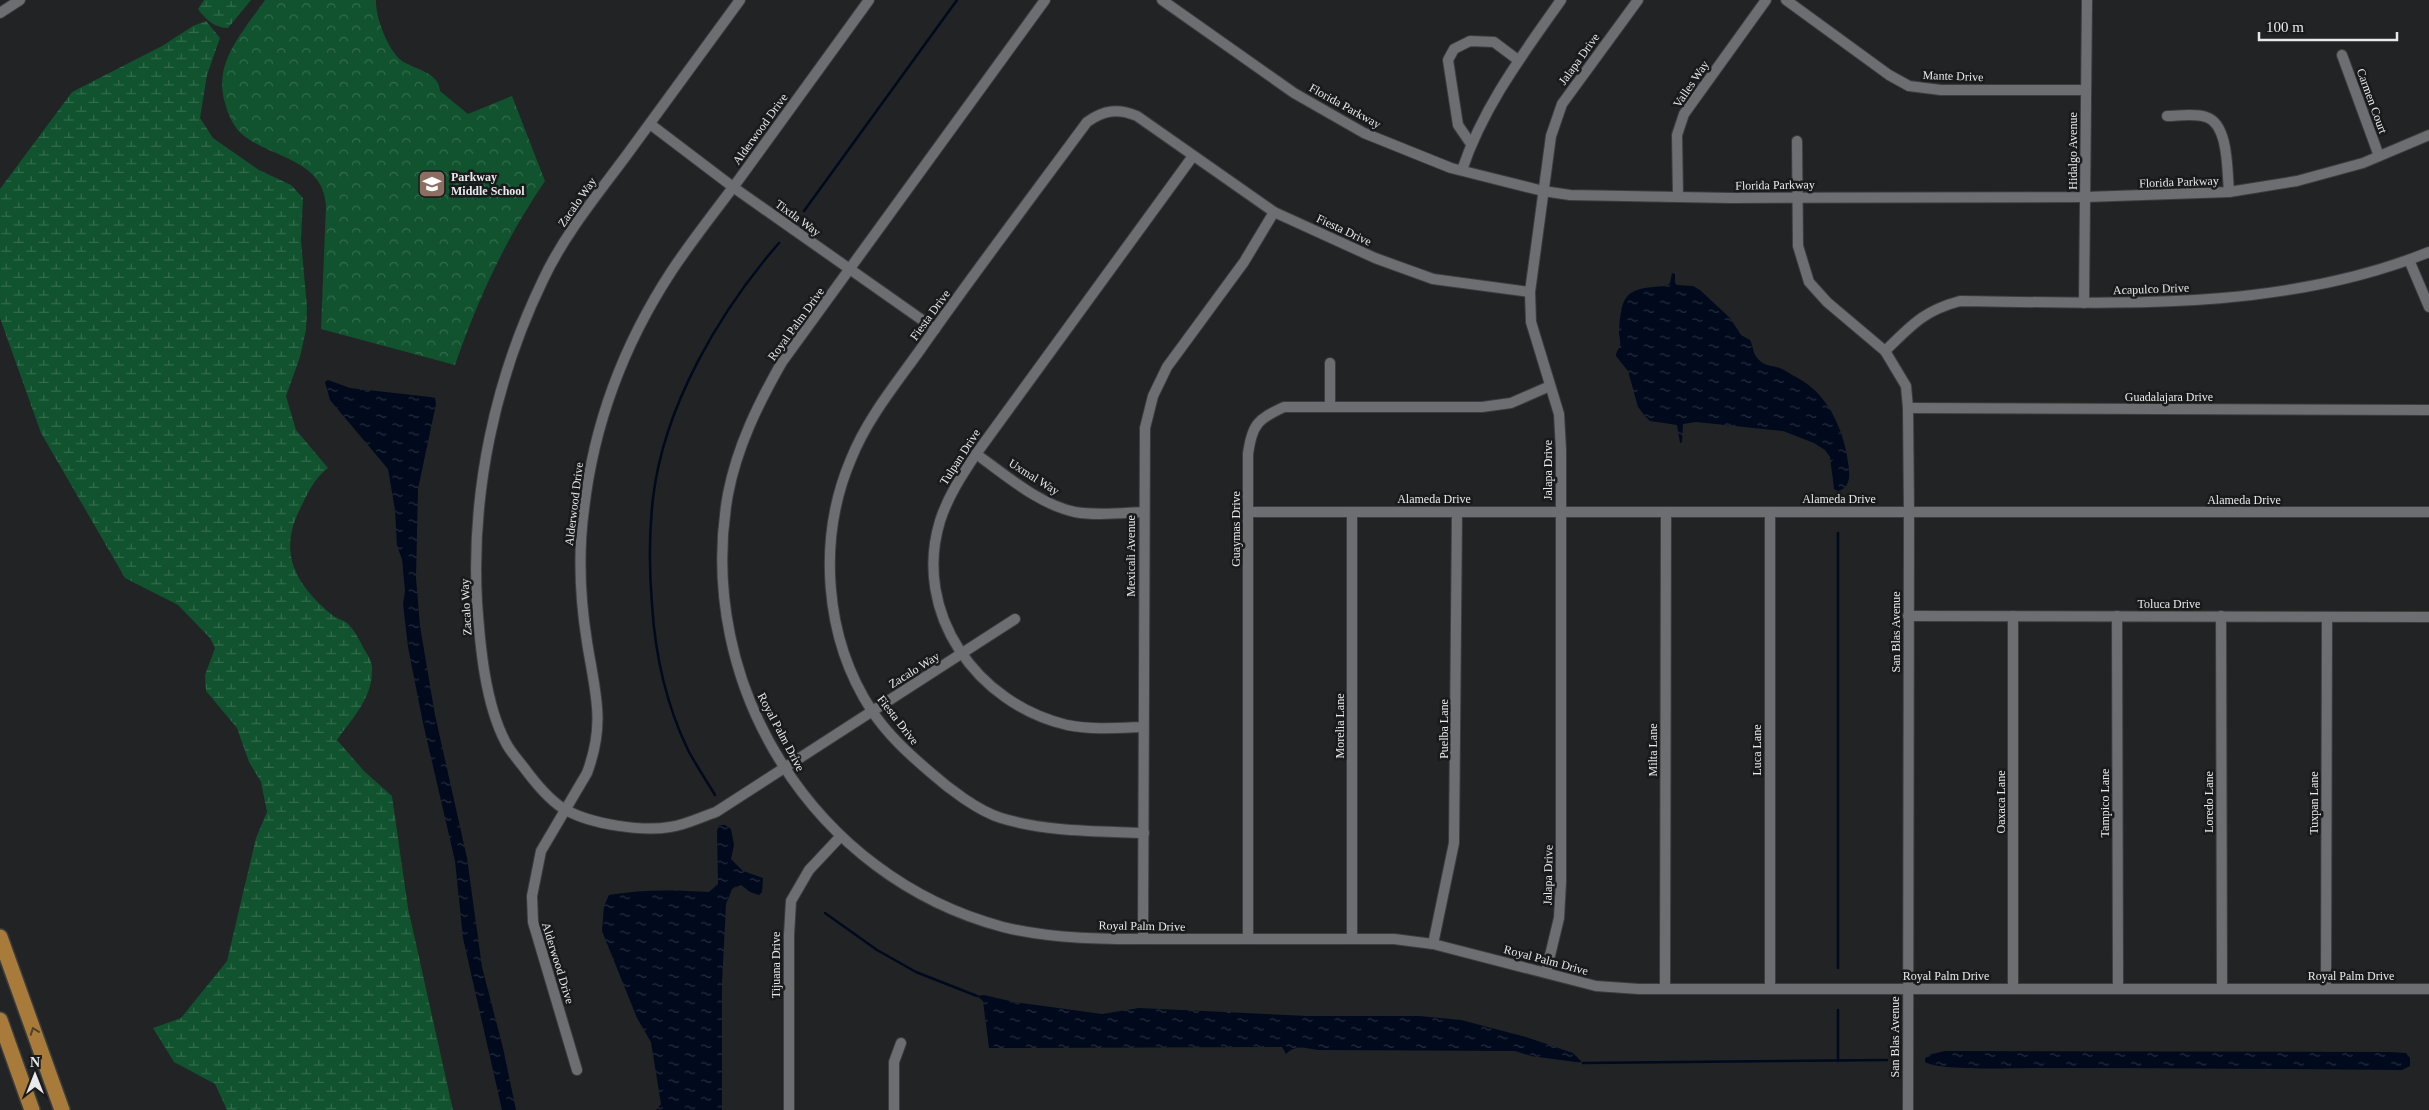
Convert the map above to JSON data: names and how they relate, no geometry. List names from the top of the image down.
{
  "streets": {
    "street": [
      "Jalapa Drive",
      "Mante Drive",
      "Valles Way",
      "Carmen Court",
      "Florida Parkway",
      "Alderwood Drive",
      "Hidalgo Avenue",
      "Zacalo Way",
      "Tixtla Way",
      "Fiesta Drive",
      "Acapulco Drive",
      "Royal Palm Drive",
      "Guadalajara Drive",
      "Tulpan Drive",
      "Uxmal Way",
      "Alameda Drive",
      "Guaymas Drive",
      "Mexicali Avenue",
      "Toluca Drive",
      "San Blas Avenue",
      "Morelia Lane",
      "Puelba Lane",
      "Milta Lane",
      "Luca Lane",
      "Oaxaca Lane",
      "Loredo Lane",
      "Tampico Lane",
      "Tuxpan Lane",
      "Tijuana Drive"
    ]
  },
  "crossings": [
    ["Jalapa Drive", "Florida Parkway"],
    ["Jalapa Drive", "Fiesta Drive"],
    ["Jalapa Drive", "Royal Palm Drive"],
    ["Jalapa Drive", "Alameda Drive"],
    ["Jalapa Drive", "Guaymas Drive"],
    ["Mante Drive", "Hidalgo Avenue"],
    ["Valles Way", "Florida Parkway"],
    ["Carmen Court", "Florida Parkway"],
    ["Florida Parkway", "Hidalgo Avenue"],
    ["Florida Parkway", "San Blas Avenue"],
    ["Alderwood Drive", "Zacalo Way"],
    ["Alderwood Drive", "Tixtla Way"],
    ["Hidalgo Avenue", "Acapulco Drive"],
    ["Zacalo Way", "Tixtla Way"],
    ["Zacalo Way", "Fiesta Drive"],
    ["Zacalo Way", "Royal Palm Drive"],
    ["Zacalo Way", "Tulpan Drive"],
    ["Tixtla Way", "Fiesta Drive"],
    ["Tixtla Way", "Royal Palm Drive"],
    ["Fiesta Drive", "Tulpan Drive"],
    ["Fiesta Drive", "Mexicali Avenue"],
    ["Acapulco Drive", "San Blas Avenue"],
    ["Royal Palm Drive", "Guaymas Drive"],
    ["Royal Palm Drive", "Mexicali Avenue"],
    ["Royal Palm Drive", "San Blas Avenue"],
    ["Royal Palm Drive", "Morelia Lane"],
    ["Royal Palm Drive", "Puelba Lane"],
    ["Royal Palm Drive", "Milta Lane"],
    ["Royal Palm Drive", "Luca Lane"],
    ["Royal Palm Drive", "Oaxaca Lane"],
    ["Royal Palm Drive", "Loredo Lane"],
    ["Royal Palm Drive", "Tampico Lane"],
    ["Royal Palm Drive", "Tuxpan Lane"],
    ["Royal Palm Drive", "Tijuana Drive"],
    ["Guadalajara Drive", "San Blas Avenue"],
    ["Tulpan Drive", "Uxmal Way"],
    ["Tulpan Drive", "Mexicali Avenue"],
    ["Uxmal Way", "Mexicali Avenue"],
    ["Alameda Drive", "Guaymas Drive"],
    ["Alameda Drive", "San Blas Avenue"],
    ["Alameda Drive", "Morelia Lane"],
    ["Alameda Drive", "Puelba Lane"],
    ["Alameda Drive", "Milta Lane"],
    ["Alameda Drive", "Luca Lane"],
    ["Toluca Drive", "San Blas Avenue"],
    ["Toluca Drive", "Oaxaca Lane"],
    ["Toluca Drive", "Loredo Lane"],
    ["Toluca Drive", "Tampico Lane"],
    ["Toluca Drive", "Tuxpan Lane"]
  ],
  "places": {
    "school or university": ["Parkway Middle School"]
  },
  "scale_bar": "100 m",
  "north": "top"
}
